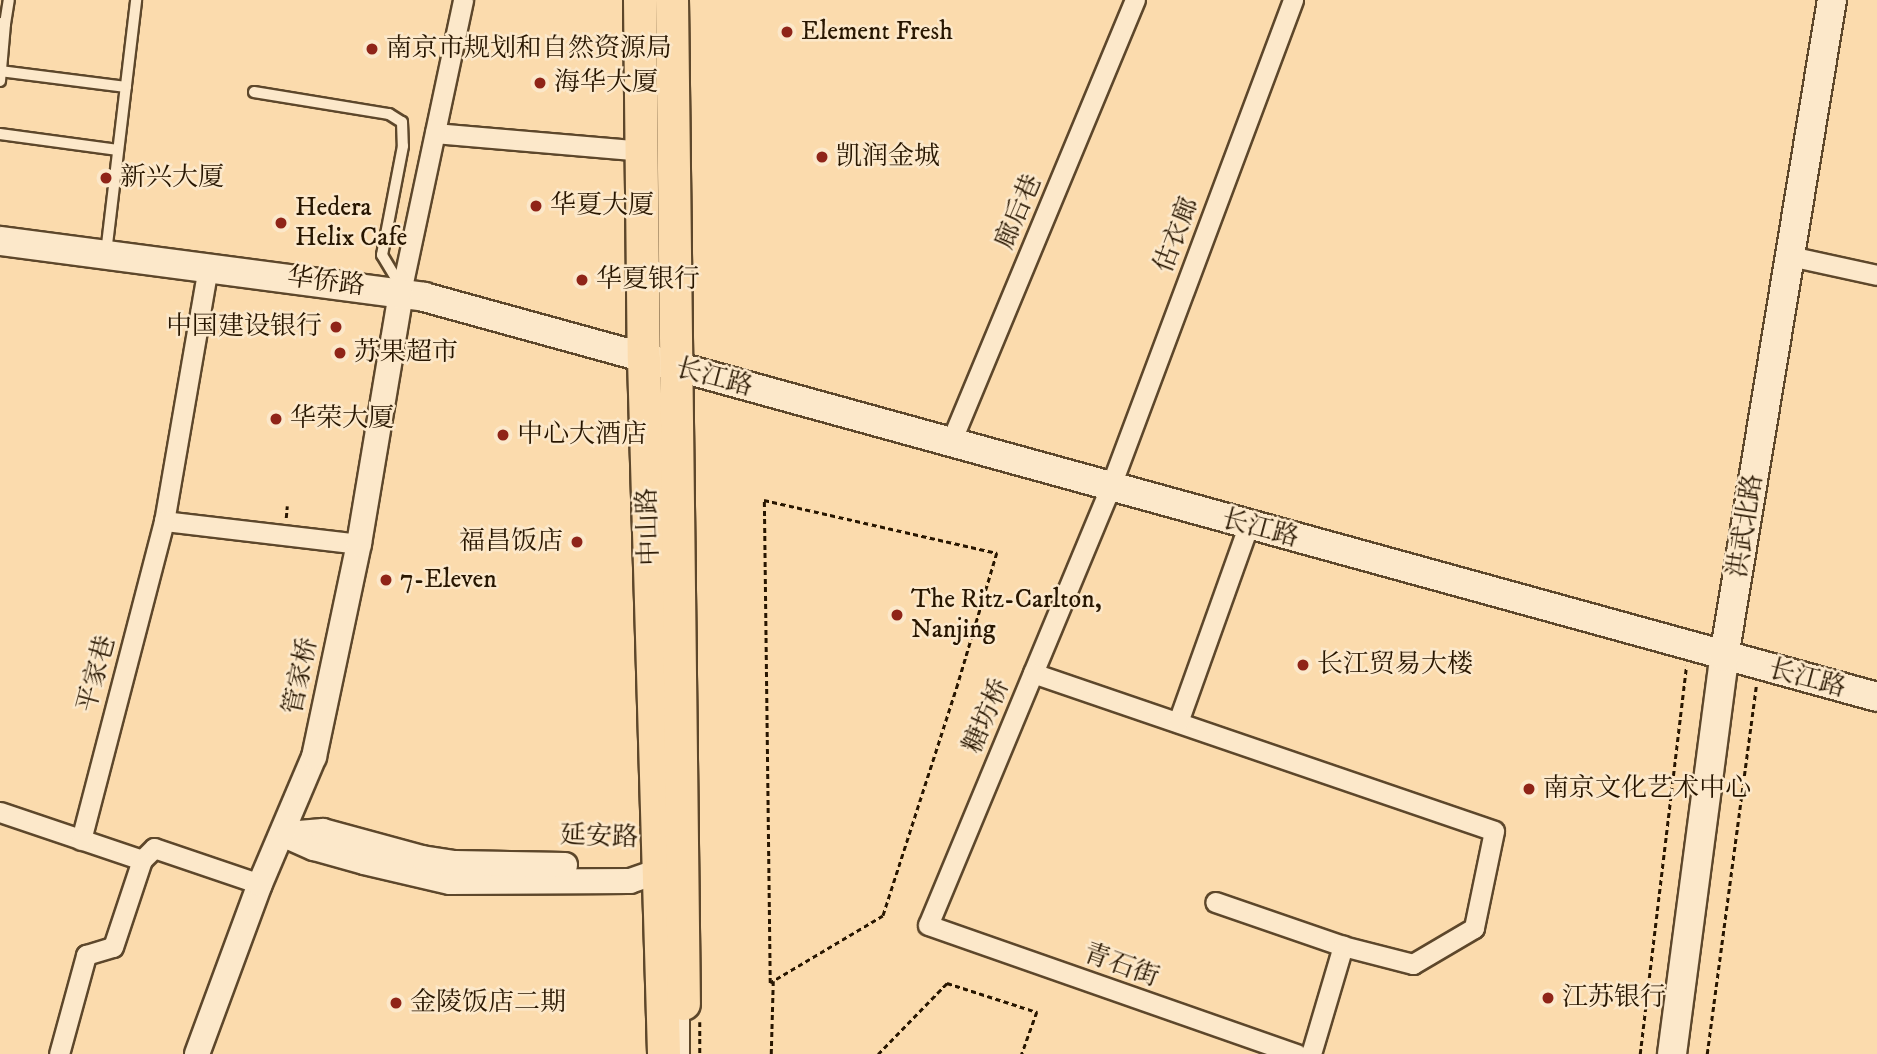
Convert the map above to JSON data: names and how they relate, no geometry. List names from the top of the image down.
{
  "streets": {
    "main road": [
      "华侨路",
      "长江路",
      "洪武北路",
      "中山路"
    ],
    "street": [
      "廊后巷",
      "估衣廊",
      "平家巷",
      "管家桥",
      "糖坊桥",
      "延安路",
      "青石街"
    ]
  },
  "crossings": [
    ["廊后巷", "长江路"],
    ["估衣廊", "长江路"],
    ["估衣廊", "糖坊桥"],
    ["华侨路", "长江路"],
    ["华侨路", "中山路"],
    ["华侨路", "平家巷"],
    ["华侨路", "管家桥"],
    ["长江路", "洪武北路"],
    ["长江路", "中山路"],
    ["长江路", "糖坊桥"],
    ["中山路", "延安路"],
    ["管家桥", "延安路"],
    ["糖坊桥", "青石街"]
  ],
  "places": [
    "Element Fresh",
    "南京市规划和自然资源局",
    "海华大厦",
    "凯润金城",
    "新兴大厦",
    "华夏大厦",
    "Hedera Helix Cafe",
    "华夏银行",
    "中国建设银行",
    "苏果超市",
    "华荣大厦",
    "中心大酒店",
    "福昌饭店",
    "7-Eleven",
    "The Ritz-Carlton, Nanjing",
    "长江贸易大楼",
    "南京文化艺术中心",
    "江苏银行",
    "金陵饭店二期"
  ]
}
